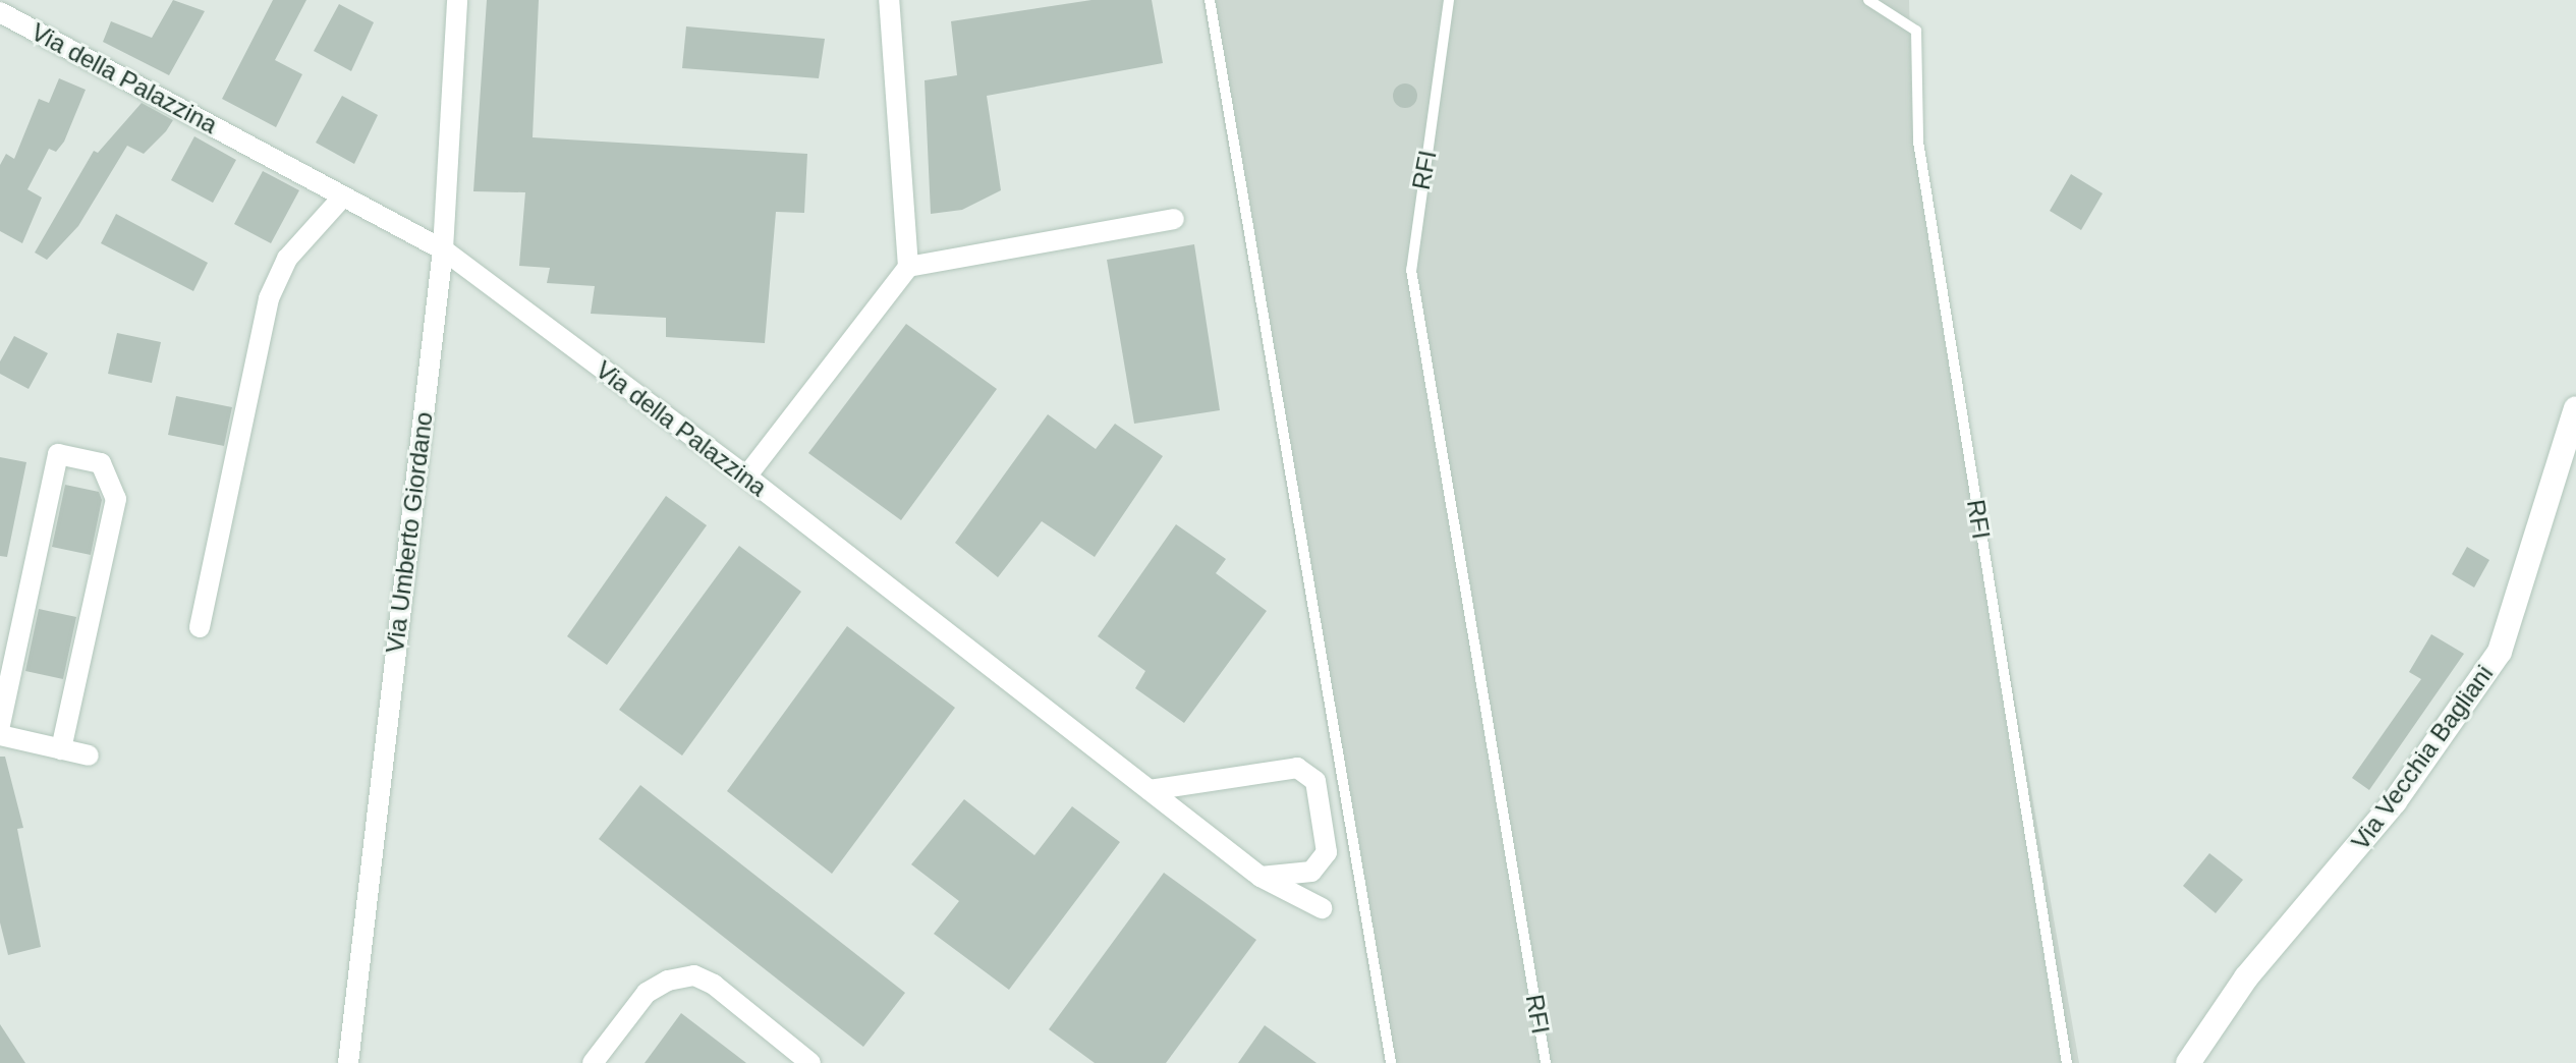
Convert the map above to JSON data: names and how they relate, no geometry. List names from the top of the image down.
{
  "streets": {
    "street": ["Via della Palazzina", "Via Umberto Giordano", "Via Vecchia Bagliani"],
    "lane": ["RFI"]
  },
  "crossings": [
    ["Via della Palazzina", "Via Umberto Giordano"]
  ]
}
